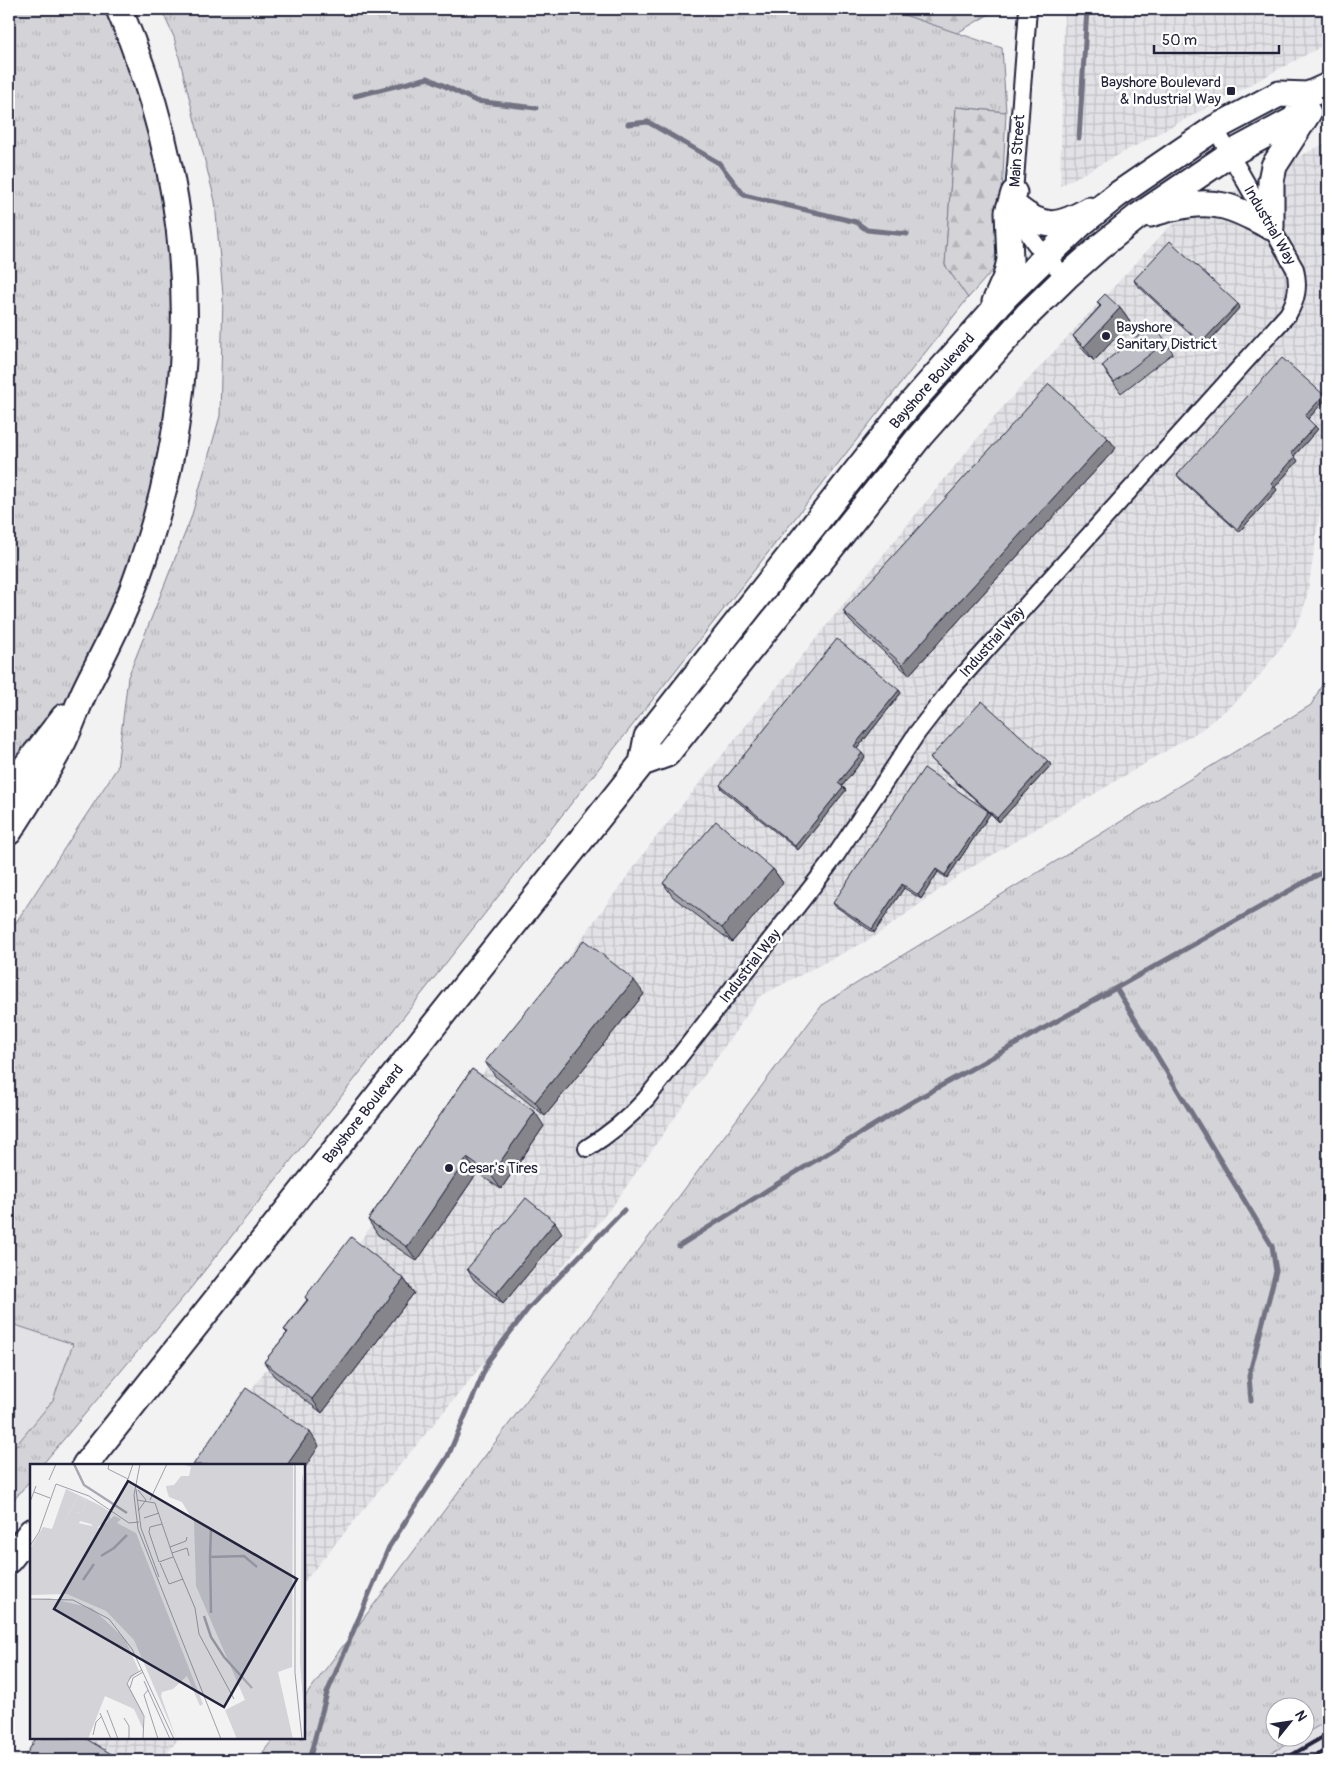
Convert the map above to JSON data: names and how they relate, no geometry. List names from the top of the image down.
{
  "streets": {
    "main road": ["Bayshore Boulevard"],
    "street": ["Main Street", "Industrial Way"]
  },
  "crossings": [
    ["Main Street", "Bayshore Boulevard"],
    ["Industrial Way", "Bayshore Boulevard"]
  ],
  "places": {
    "transit": ["Bayshore Boulevard & Industrial Way"],
    "other": ["Bayshore Sanitary District", "Cesar's Tires"]
  },
  "scale_bar": "50 m",
  "north": "top right"
}
